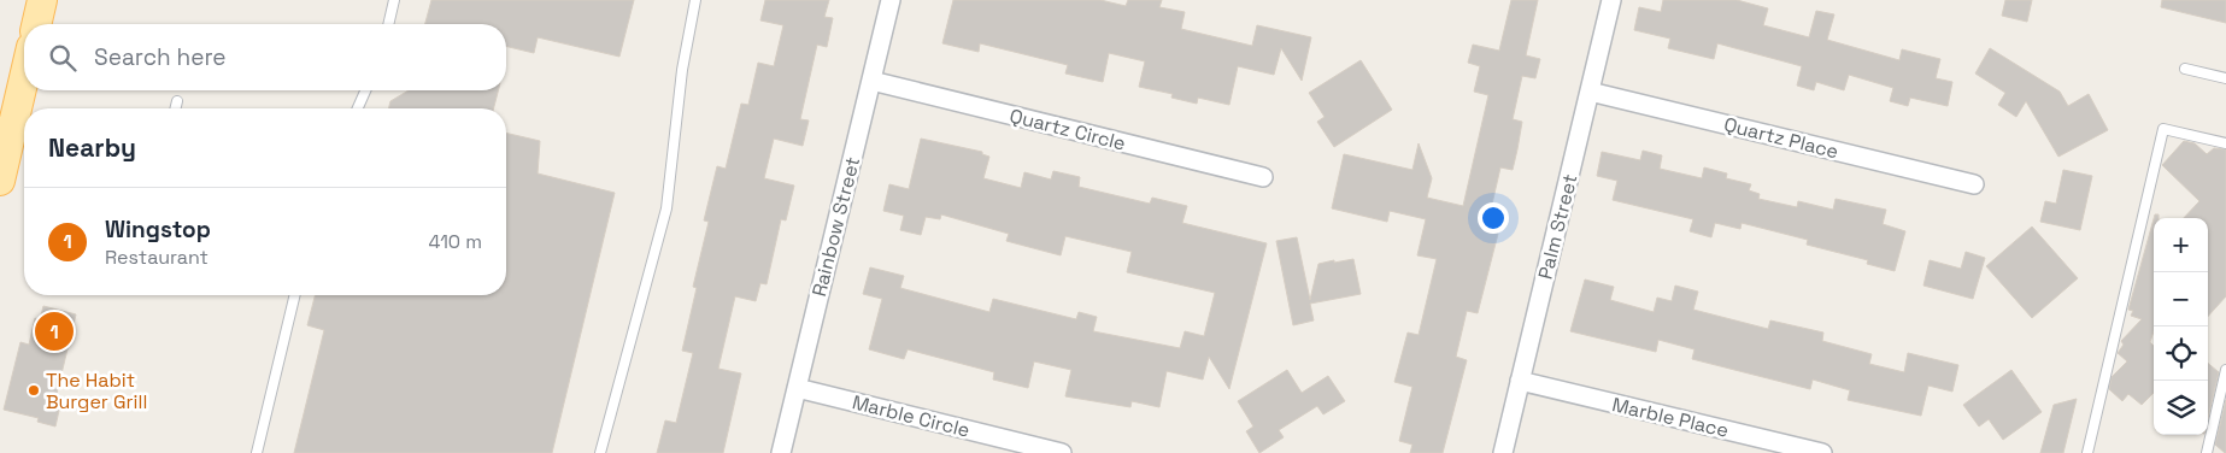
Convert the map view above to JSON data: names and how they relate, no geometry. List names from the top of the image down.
{
  "streets": {
    "street": [
      "Quartz Circle",
      "Quartz Place",
      "Rainbow Street",
      "Palm Street",
      "Marble Circle",
      "Marble Place"
    ]
  },
  "crossings": [
    ["Quartz Circle", "Rainbow Street"],
    ["Quartz Place", "Palm Street"],
    ["Rainbow Street", "Marble Circle"],
    ["Palm Street", "Marble Place"]
  ],
  "places": ["The Habit Burger Grill"],
  "page": {
    "search": "Search here",
    "heading": "Nearby",
    "list": [
      {
        "mark": "1",
        "name": "Wingstop",
        "note": "Restaurant",
        "value": "410 m"
      }
    ],
    "map_buttons": ["+", "−"],
    "pins": "1"
  }
}
